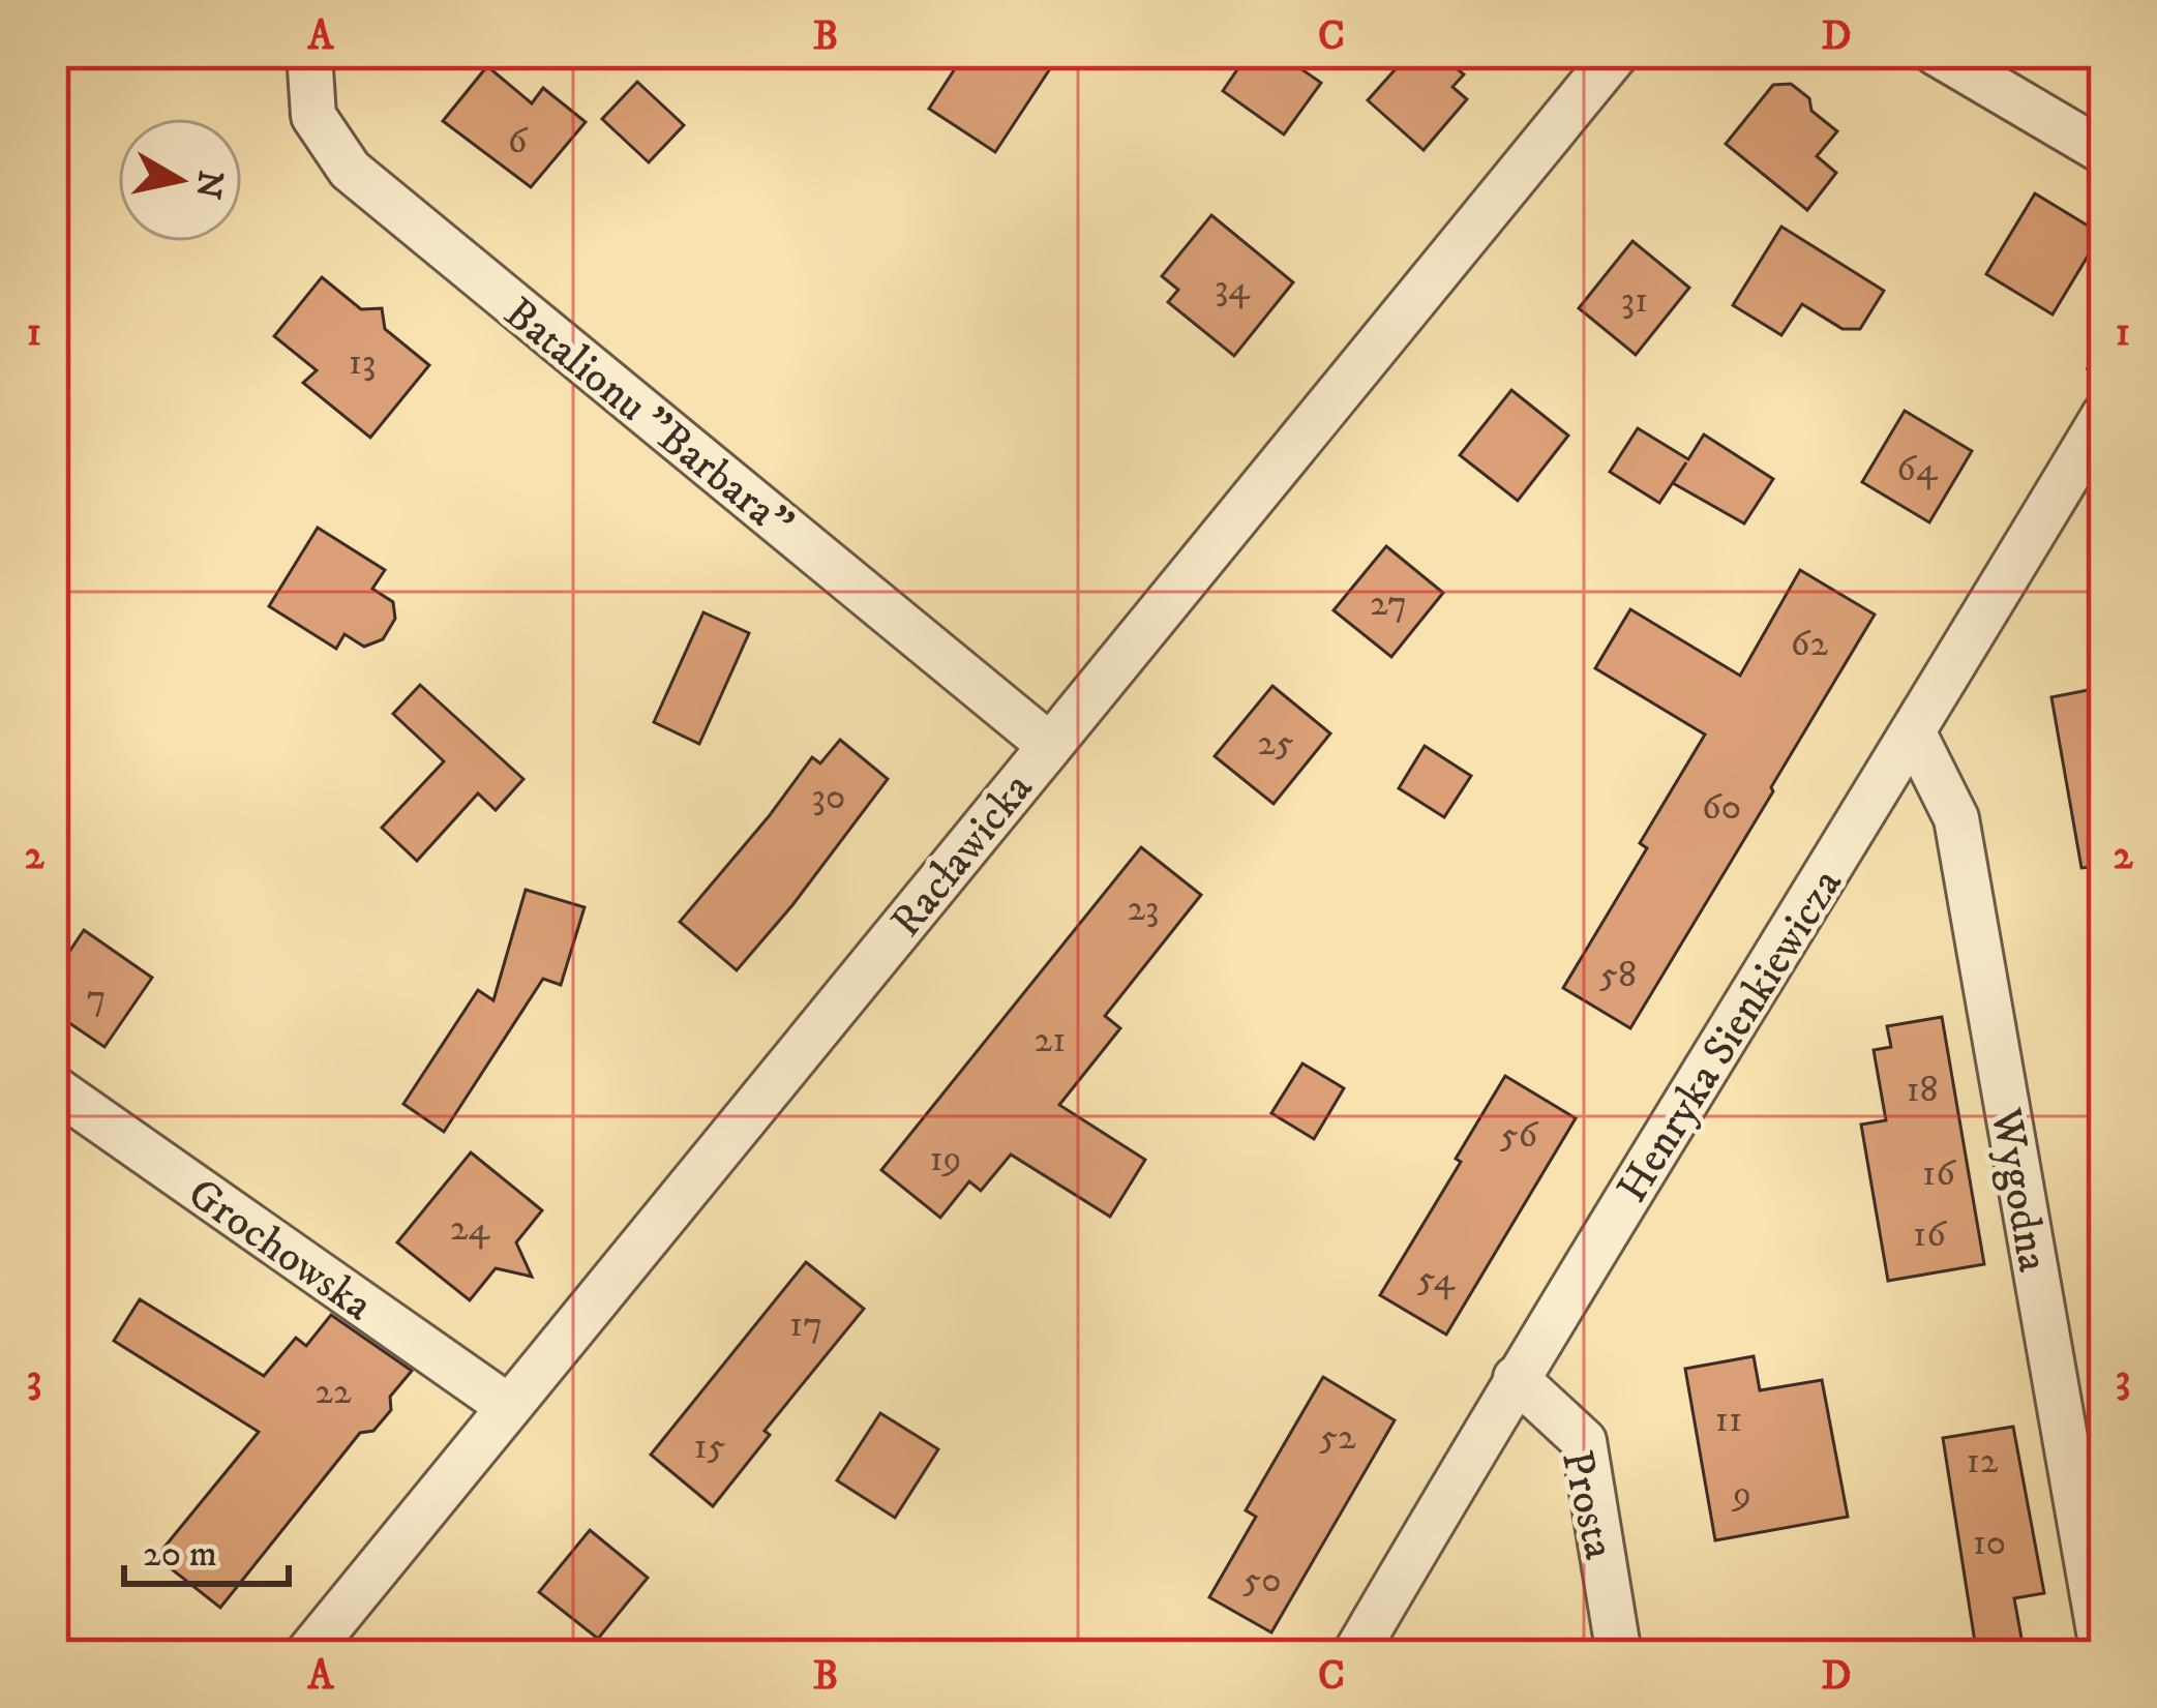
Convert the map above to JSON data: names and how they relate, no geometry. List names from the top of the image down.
{
  "streets": {
    "street": [
      "Batalionu \"Barbara\"",
      "Racławicka",
      "Henryka Sienkiewicza",
      "Wygodna",
      "Grochowska",
      "Prosta"
    ]
  },
  "crossings": [
    ["Batalionu \"Barbara\"", "Racławicka"],
    ["Racławicka", "Grochowska"],
    ["Henryka Sienkiewicza", "Wygodna"],
    ["Henryka Sienkiewicza", "Prosta"]
  ],
  "house_numbers": [
    "6",
    "34",
    "31",
    "13",
    "64",
    "27",
    "62",
    "25",
    "30",
    "60",
    "23",
    "58",
    "7",
    "21",
    "18",
    "56",
    "19",
    "16",
    "24",
    "16",
    "54",
    "17",
    "22",
    "11",
    "52",
    "15",
    "12",
    "9",
    "10",
    "50"
  ],
  "scale_bar": "20 m",
  "north": "right",
  "grid": {
    "columns": [
      "A",
      "B",
      "C",
      "D"
    ],
    "rows": ["1", "2", "3"]
  }
}
